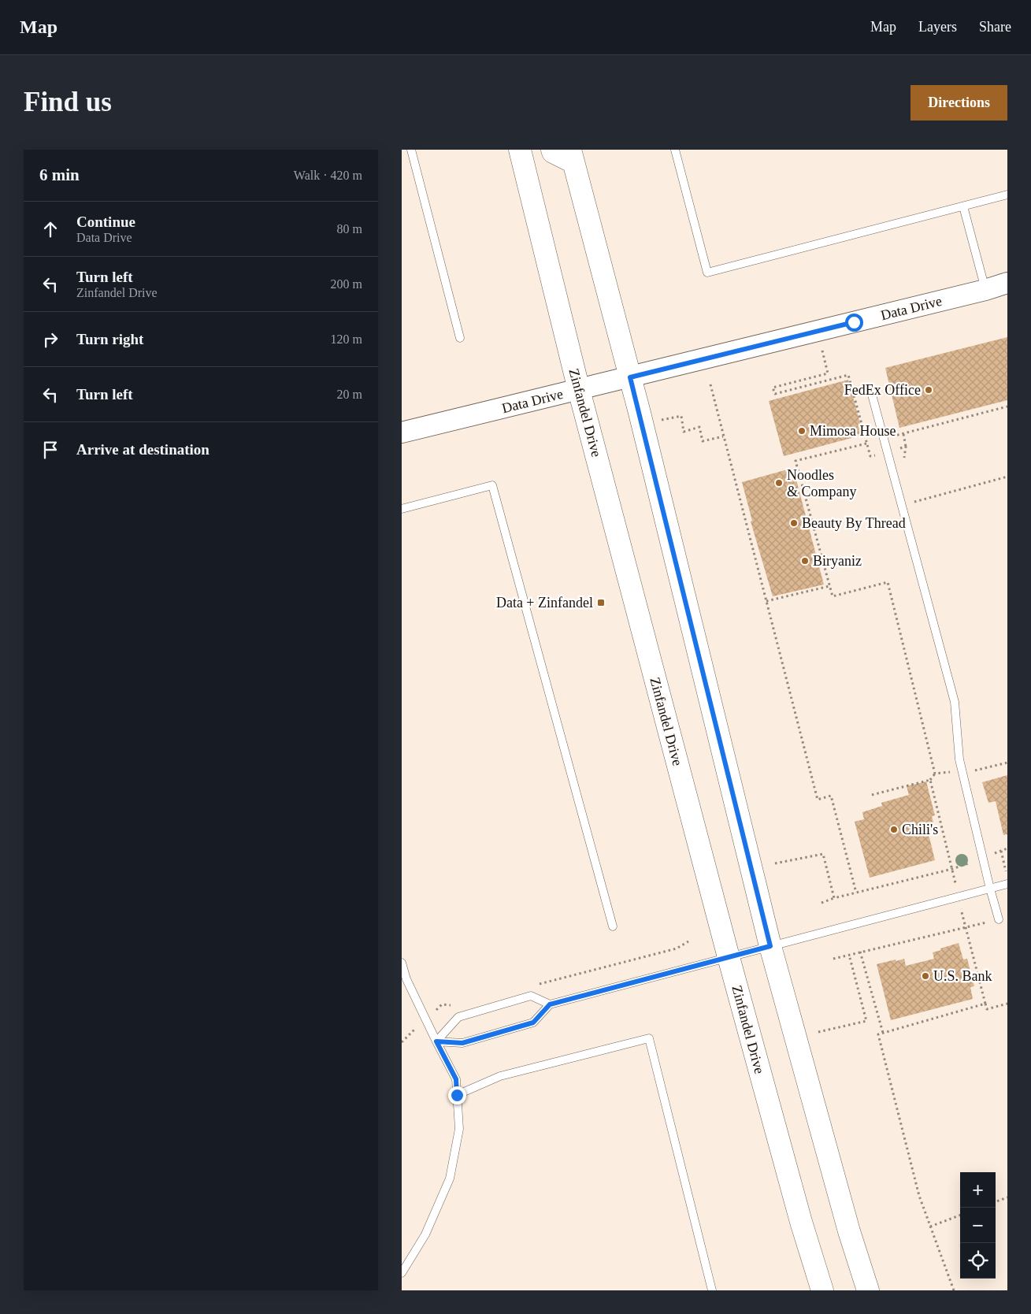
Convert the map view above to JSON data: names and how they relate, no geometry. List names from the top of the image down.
{
  "streets": {
    "main road": ["Zinfandel Drive"],
    "street": ["Data Drive"]
  },
  "crossings": [
    ["Data Drive", "Zinfandel Drive"]
  ],
  "places": {
    "other": [
      "FedEx Office",
      "Mimosa House",
      "Noodles & Company",
      "Beauty By Thread",
      "Biryaniz",
      "Chili's",
      "U.S. Bank"
    ],
    "transit": ["Data + Zinfandel"]
  },
  "page": {
    "header": "Map",
    "nav": ["Map", "Layers", "Share"],
    "buttons": "Directions",
    "title": "Find us",
    "heading": ["6 min", "Walk · 420 m"],
    "list": [
      ["Continue", "Data Drive", "80 m"],
      ["Turn left", "Zinfandel Drive", "200 m"],
      ["Turn right", "120 m"],
      ["Turn left", "20 m"],
      "Arrive at destination"
    ],
    "map_buttons": ["+", "−"]
  }
}
